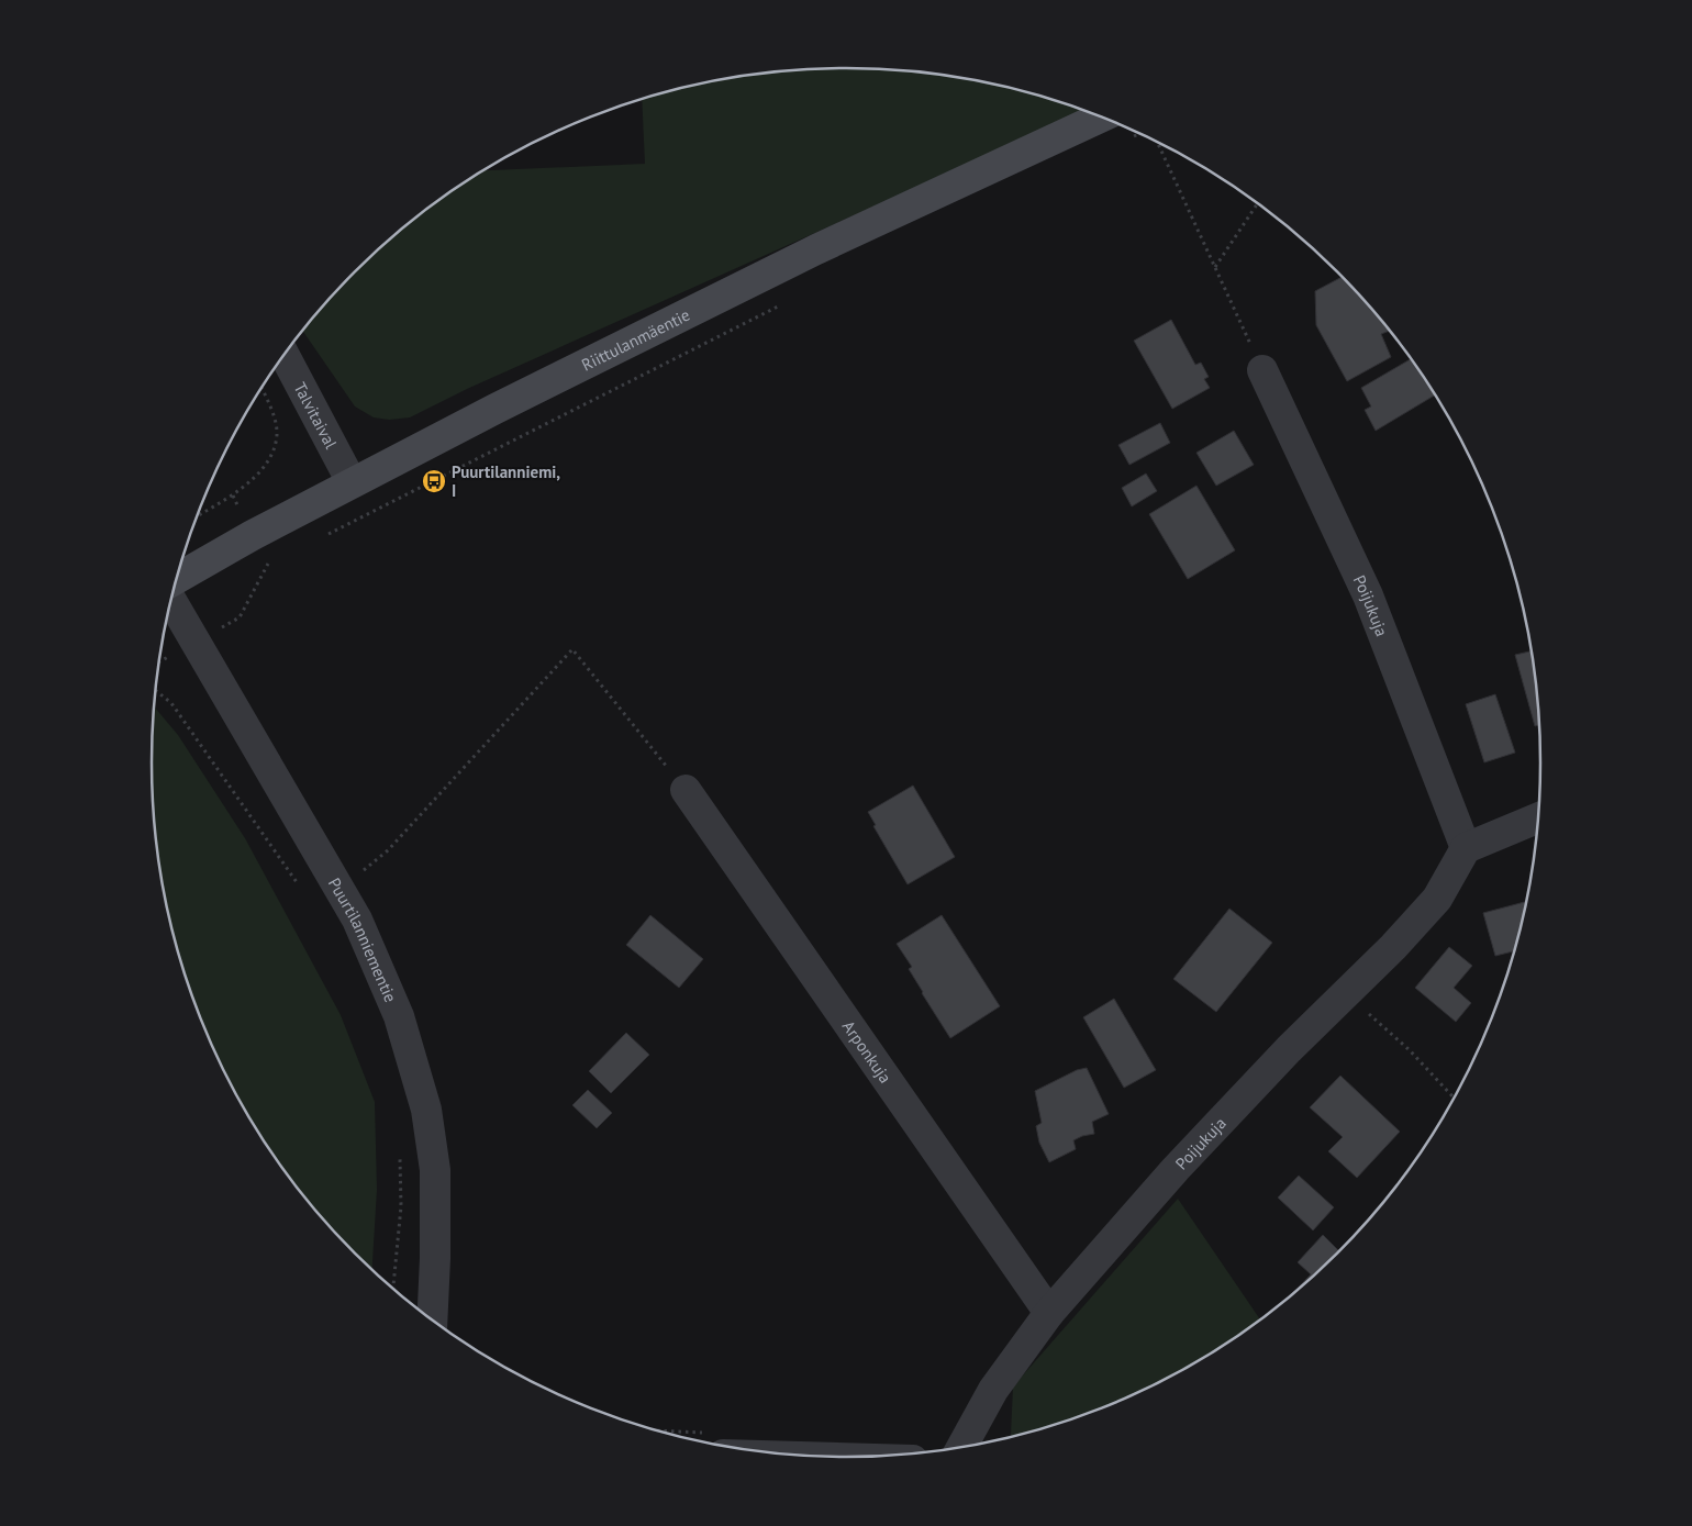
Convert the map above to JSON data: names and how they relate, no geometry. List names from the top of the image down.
{
  "streets": {
    "street": [
      "Riittulanmäentie",
      "Talvitaival",
      "Poijukuja",
      "Puurtilanniementie",
      "Arponkuja"
    ]
  },
  "crossings": [
    ["Riittulanmäentie", "Talvitaival"],
    ["Poijukuja", "Arponkuja"]
  ],
  "places": {
    "bus stop": ["Puurtilanniemi, I"]
  }
}
